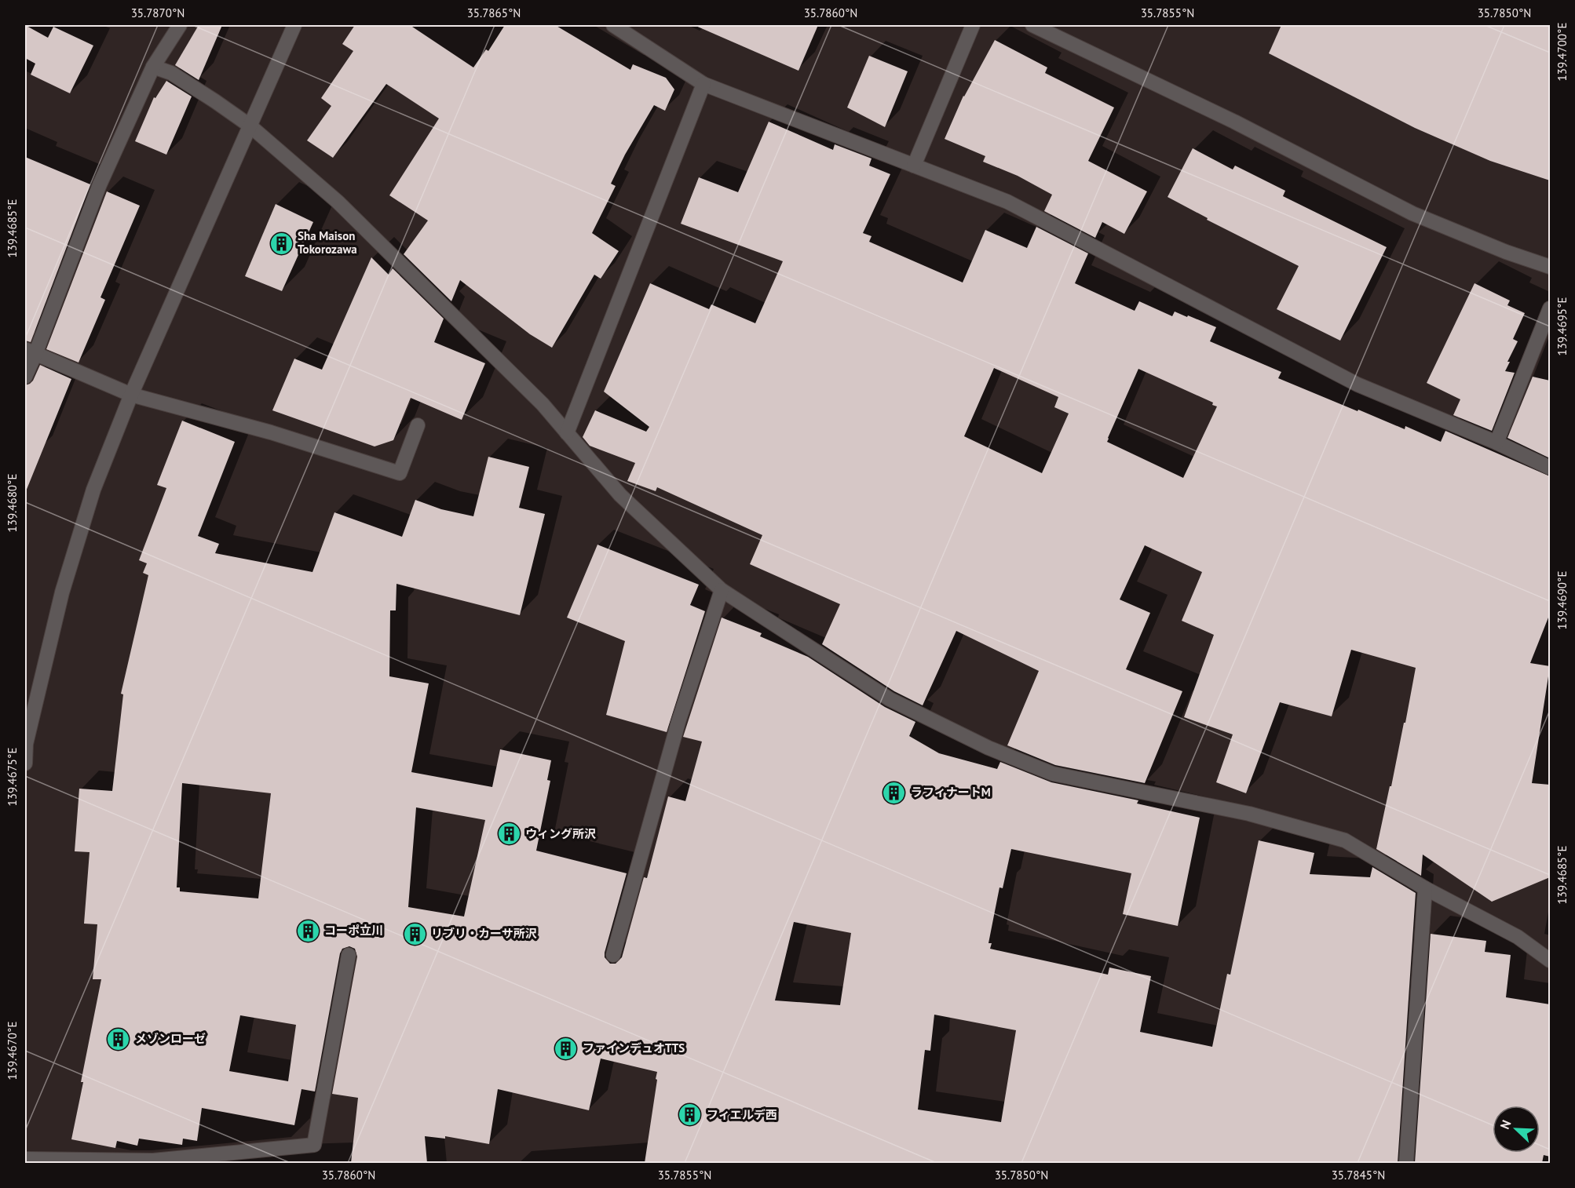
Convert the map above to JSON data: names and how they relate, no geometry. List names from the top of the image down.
{
  "places": {
    "building": [
      "Sha Maison Tokorozawa",
      "ラフィナートM",
      "ウィング所沢",
      "コーポ立川",
      "リブリ・カーサ所沢",
      "メゾンローゼ",
      "ファインデュオTTS",
      "フィエルデ西"
    ]
  },
  "north": "top left",
  "coordinates": [
    "35.7870°N",
    "35.7865°N",
    "35.7860°N",
    "35.7855°N",
    "35.7850°N",
    "139.4700°E",
    "139.4685°E",
    "139.4695°E",
    "139.4680°E",
    "139.4690°E",
    "139.4675°E",
    "139.4670°E",
    "35.7845°N"
  ]
}
